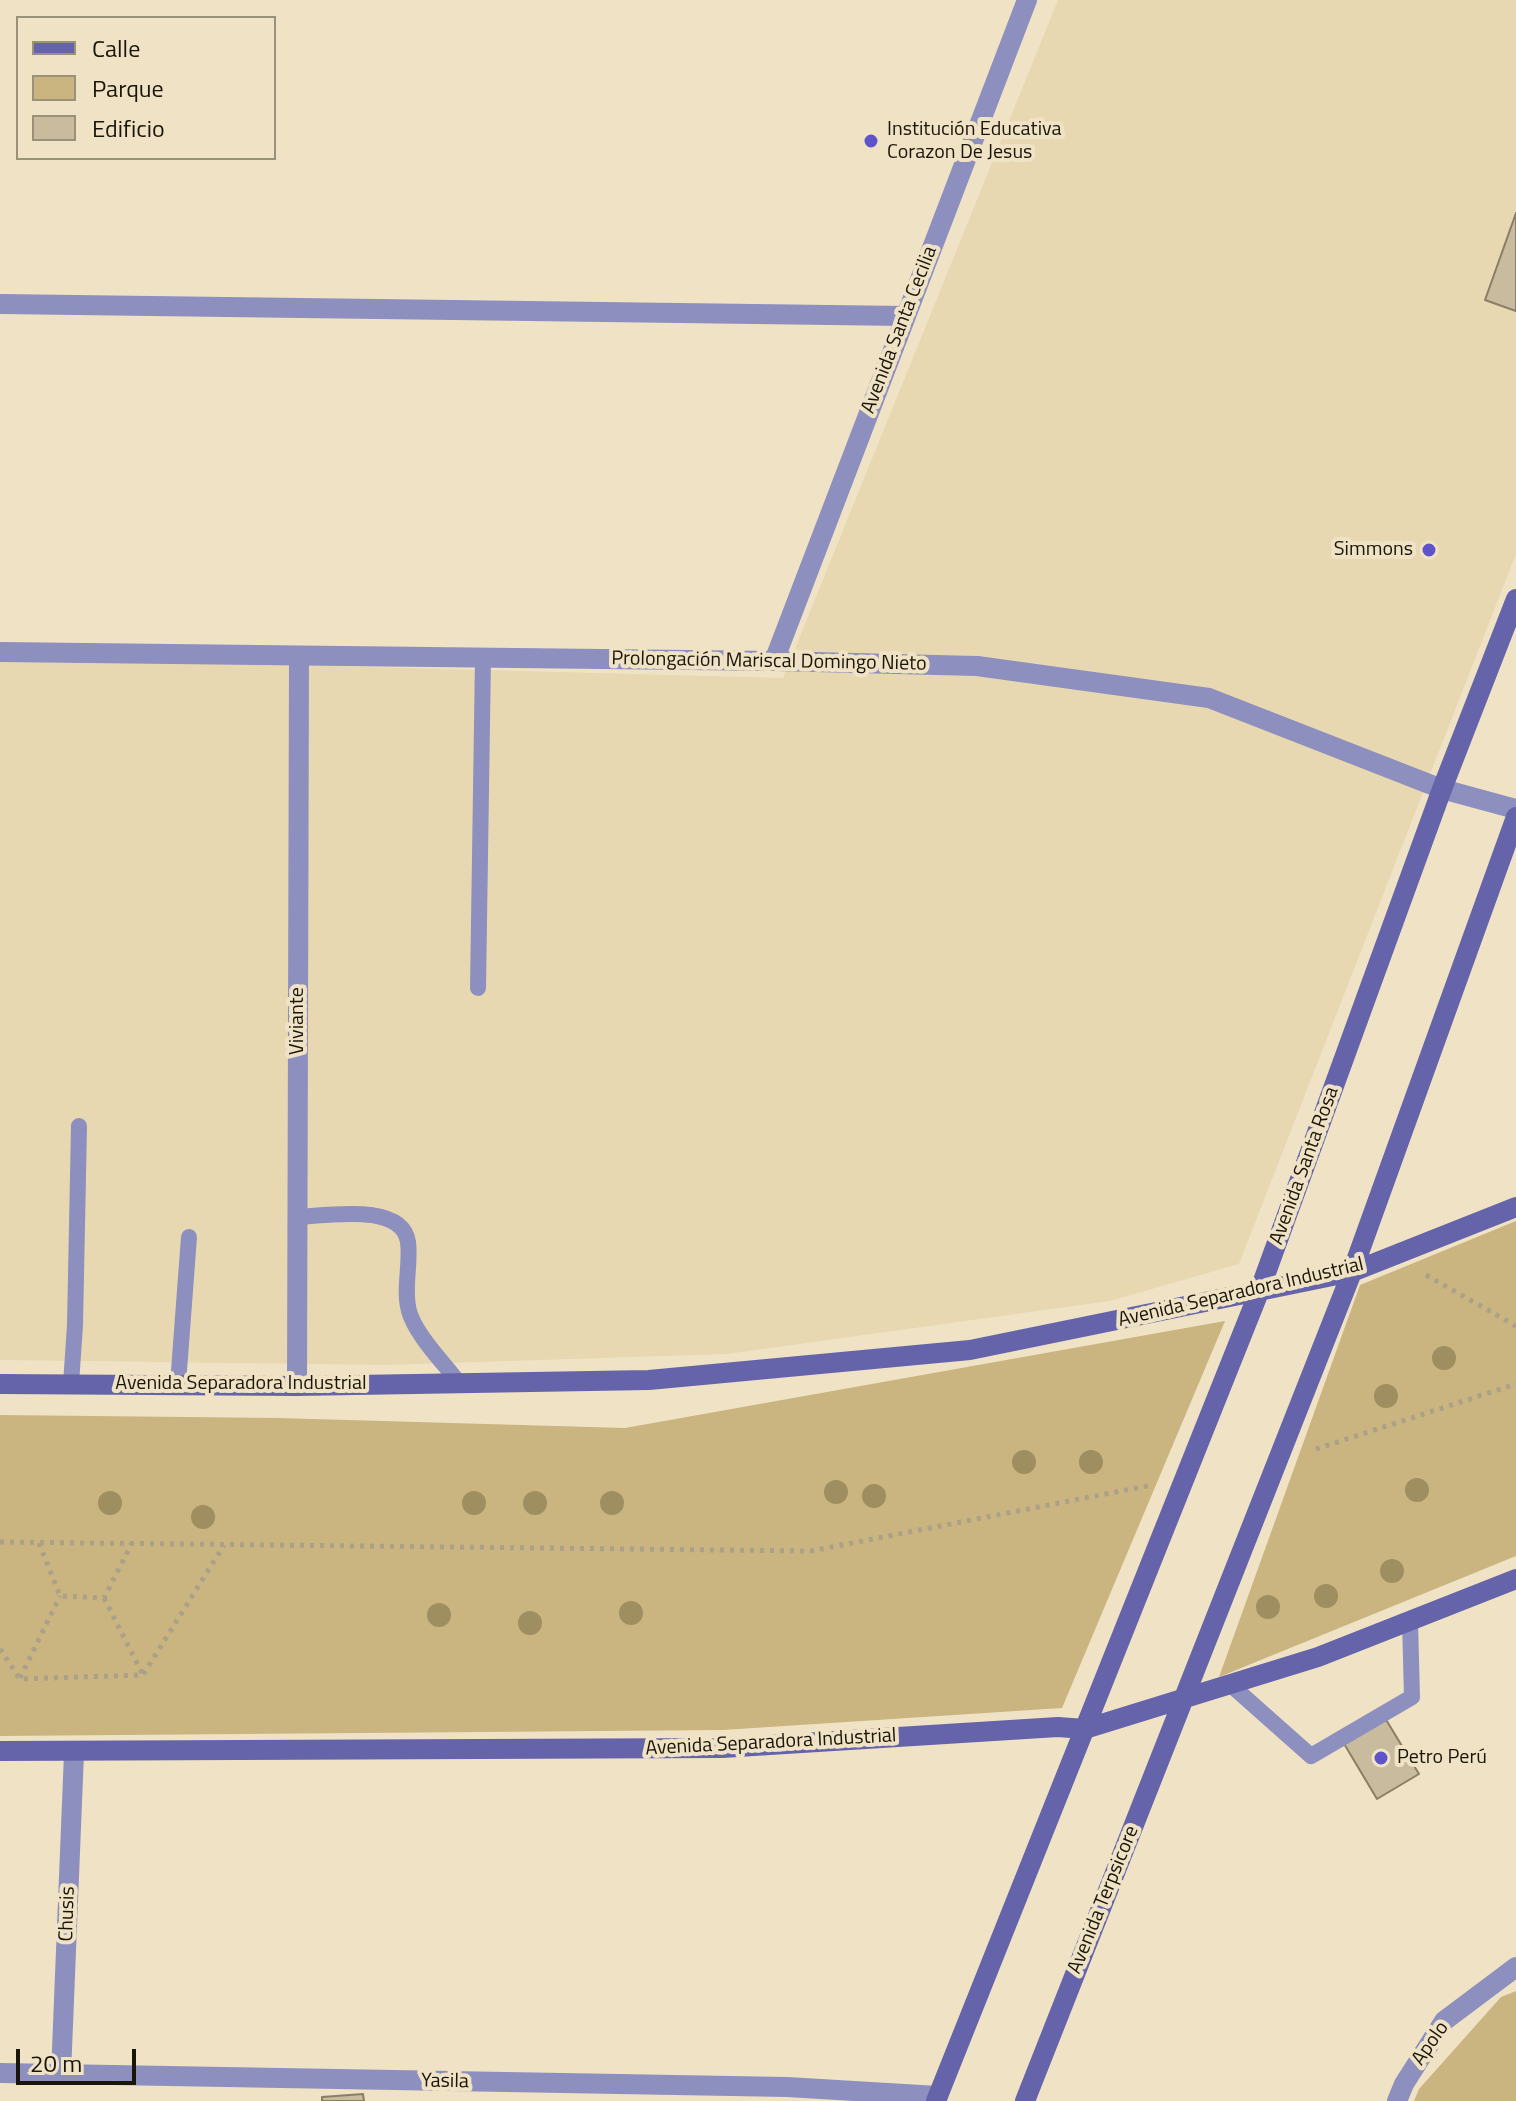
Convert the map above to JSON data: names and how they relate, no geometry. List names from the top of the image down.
{
  "streets": {
    "main road": ["Avenida Santa Rosa", "Avenida Separadora Industrial", "Avenida Terpsicore"],
    "street": [
      "Avenida Santa Cecilia",
      "Prolongación Mariscal Domingo Nieto",
      "Viviante",
      "Chusis",
      "Apolo",
      "Yasila"
    ]
  },
  "crossings": [
    ["Avenida Santa Cecilia", "Prolongación Mariscal Domingo Nieto"],
    ["Prolongación Mariscal Domingo Nieto", "Viviante"],
    ["Prolongación Mariscal Domingo Nieto", "Avenida Santa Rosa"],
    ["Viviante", "Avenida Separadora Industrial"],
    ["Avenida Santa Rosa", "Avenida Separadora Industrial"],
    ["Avenida Separadora Industrial", "Avenida Terpsicore"],
    ["Avenida Separadora Industrial", "Chusis"],
    ["Chusis", "Yasila"]
  ],
  "places": ["Institución Educativa Corazon De Jesus", "Simmons", "Petro Perú"],
  "legend": ["Calle", "Parque", "Edificio"],
  "scale_bar": "20 m"
}
